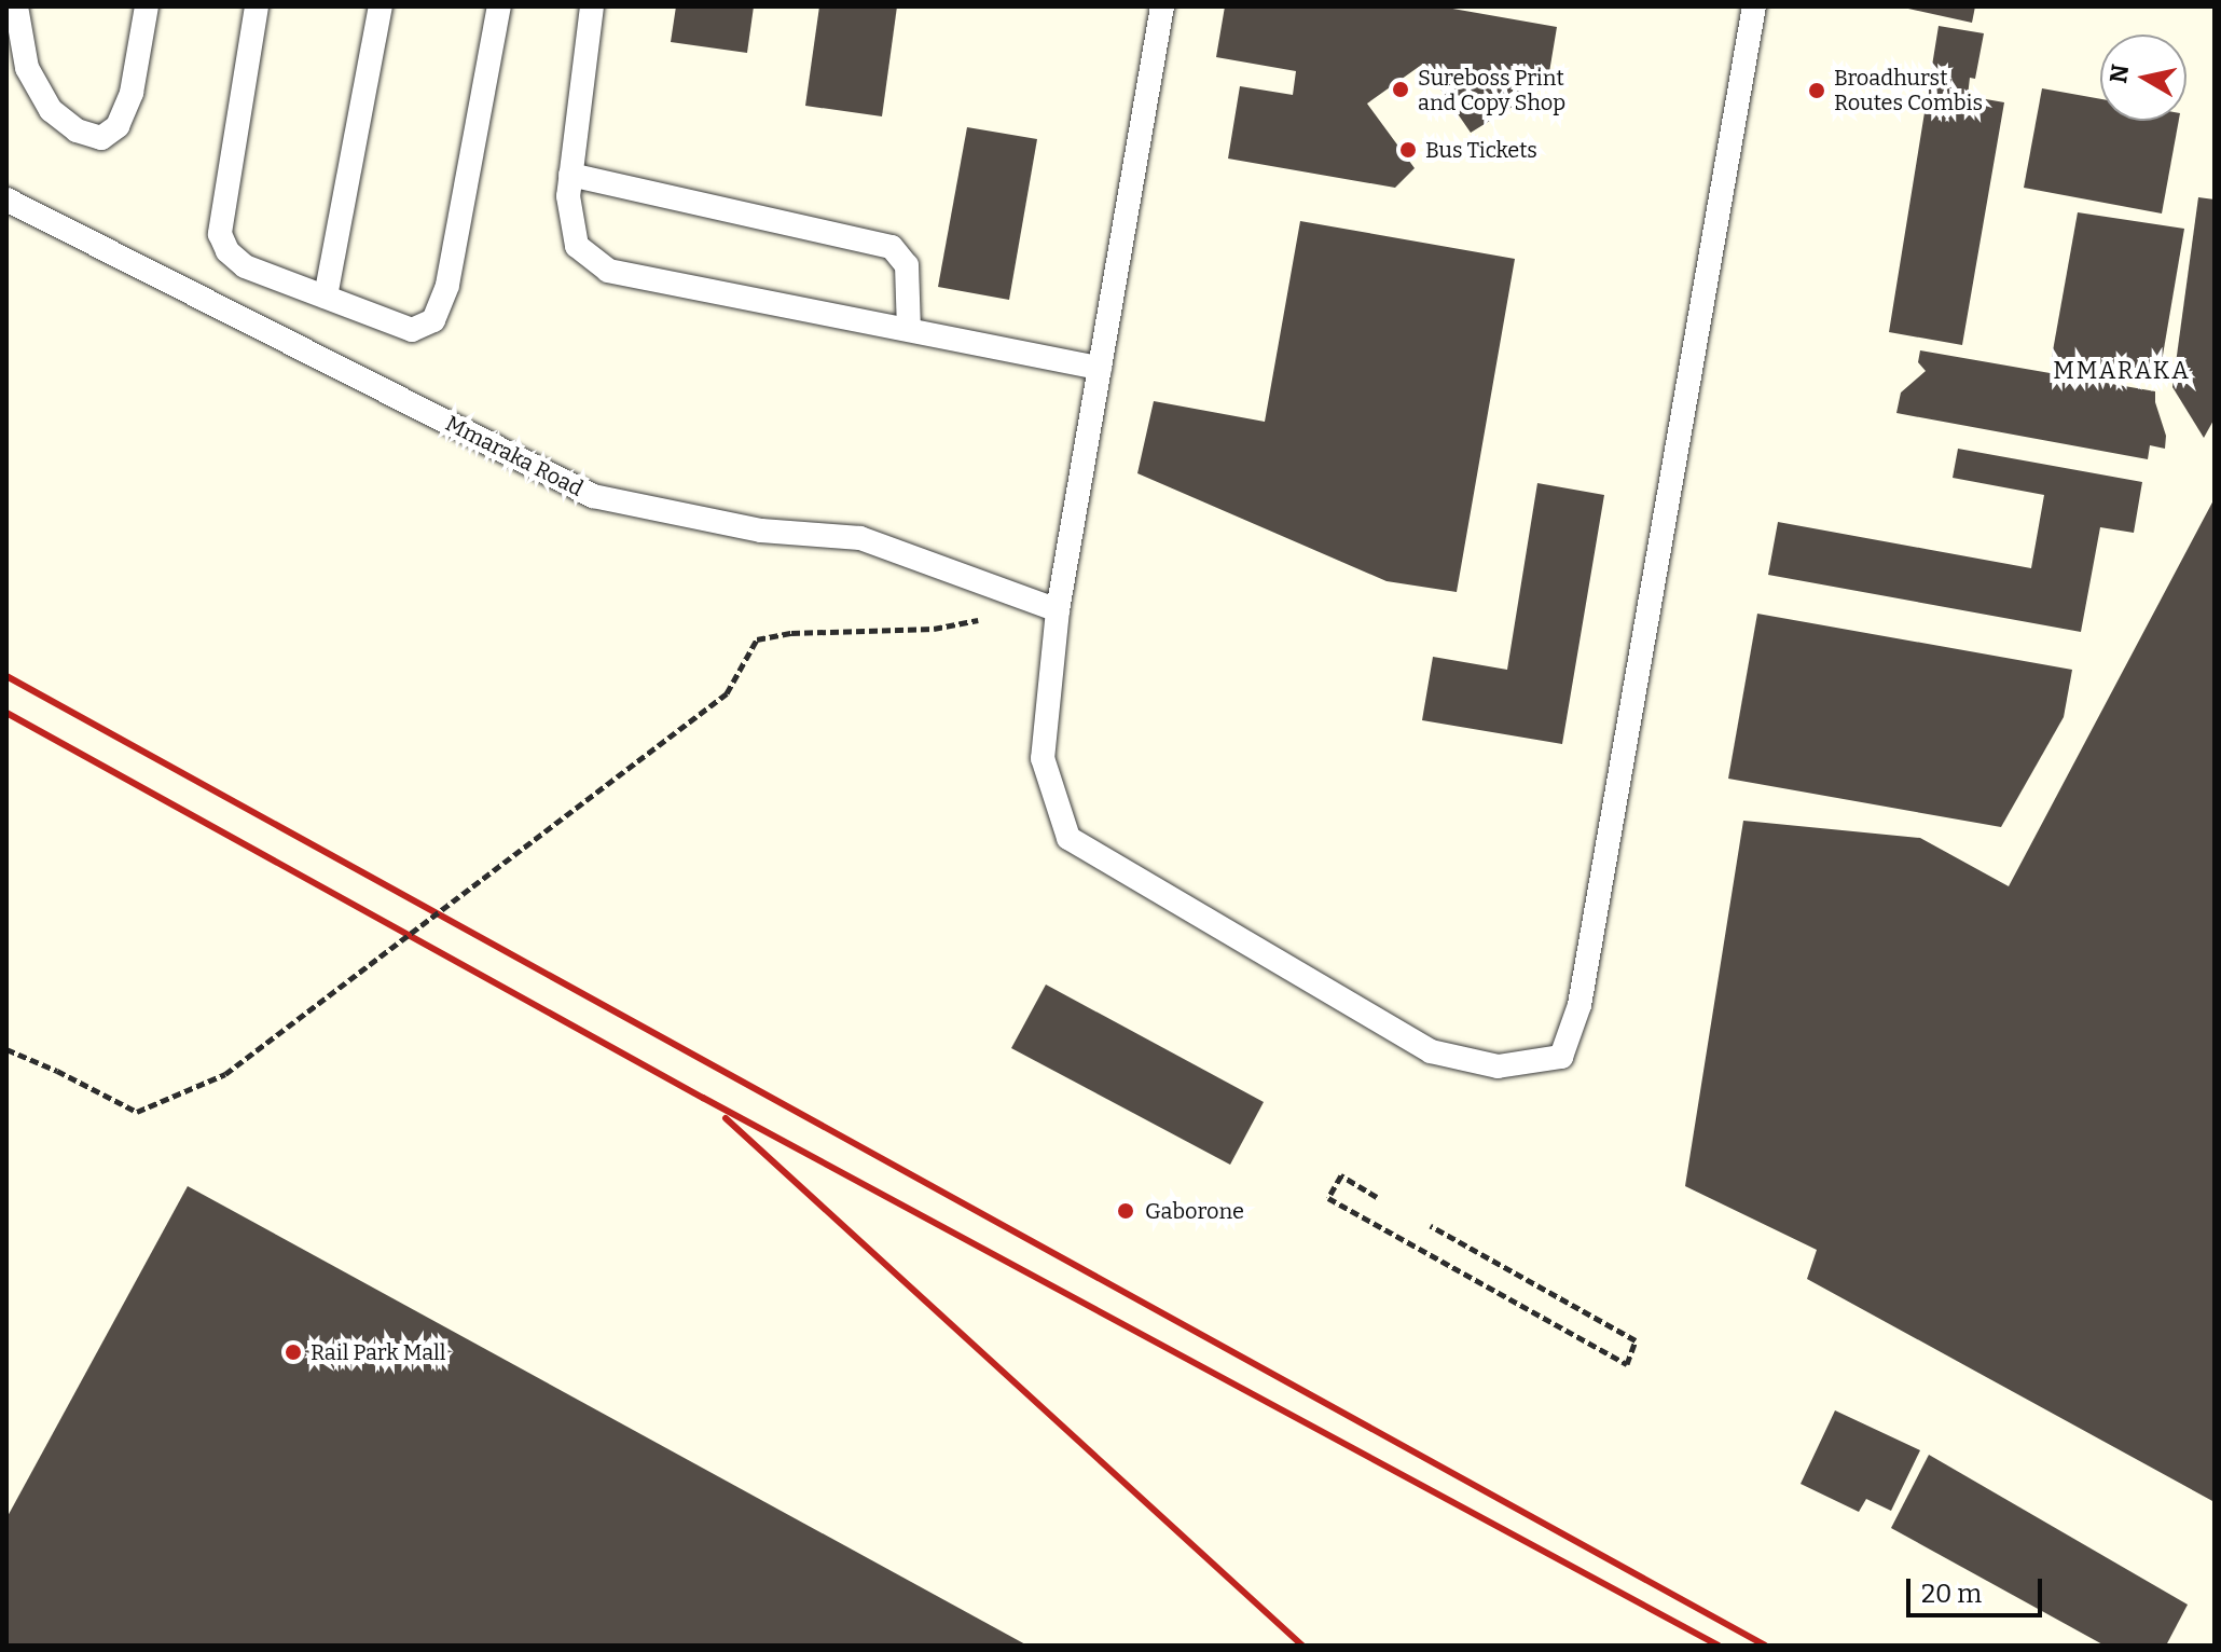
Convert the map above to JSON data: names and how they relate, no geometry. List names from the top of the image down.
{
  "streets": {
    "lane": ["Mmaraka Road"]
  },
  "districts": ["MMARAKA"],
  "places": [
    "Sureboss Print and Copy Shop",
    "Broadhurst Routes Combis",
    "Bus Tickets",
    "Gaborone",
    "Rail Park Mall"
  ],
  "scale_bar": "20 m",
  "north": "left"
}
